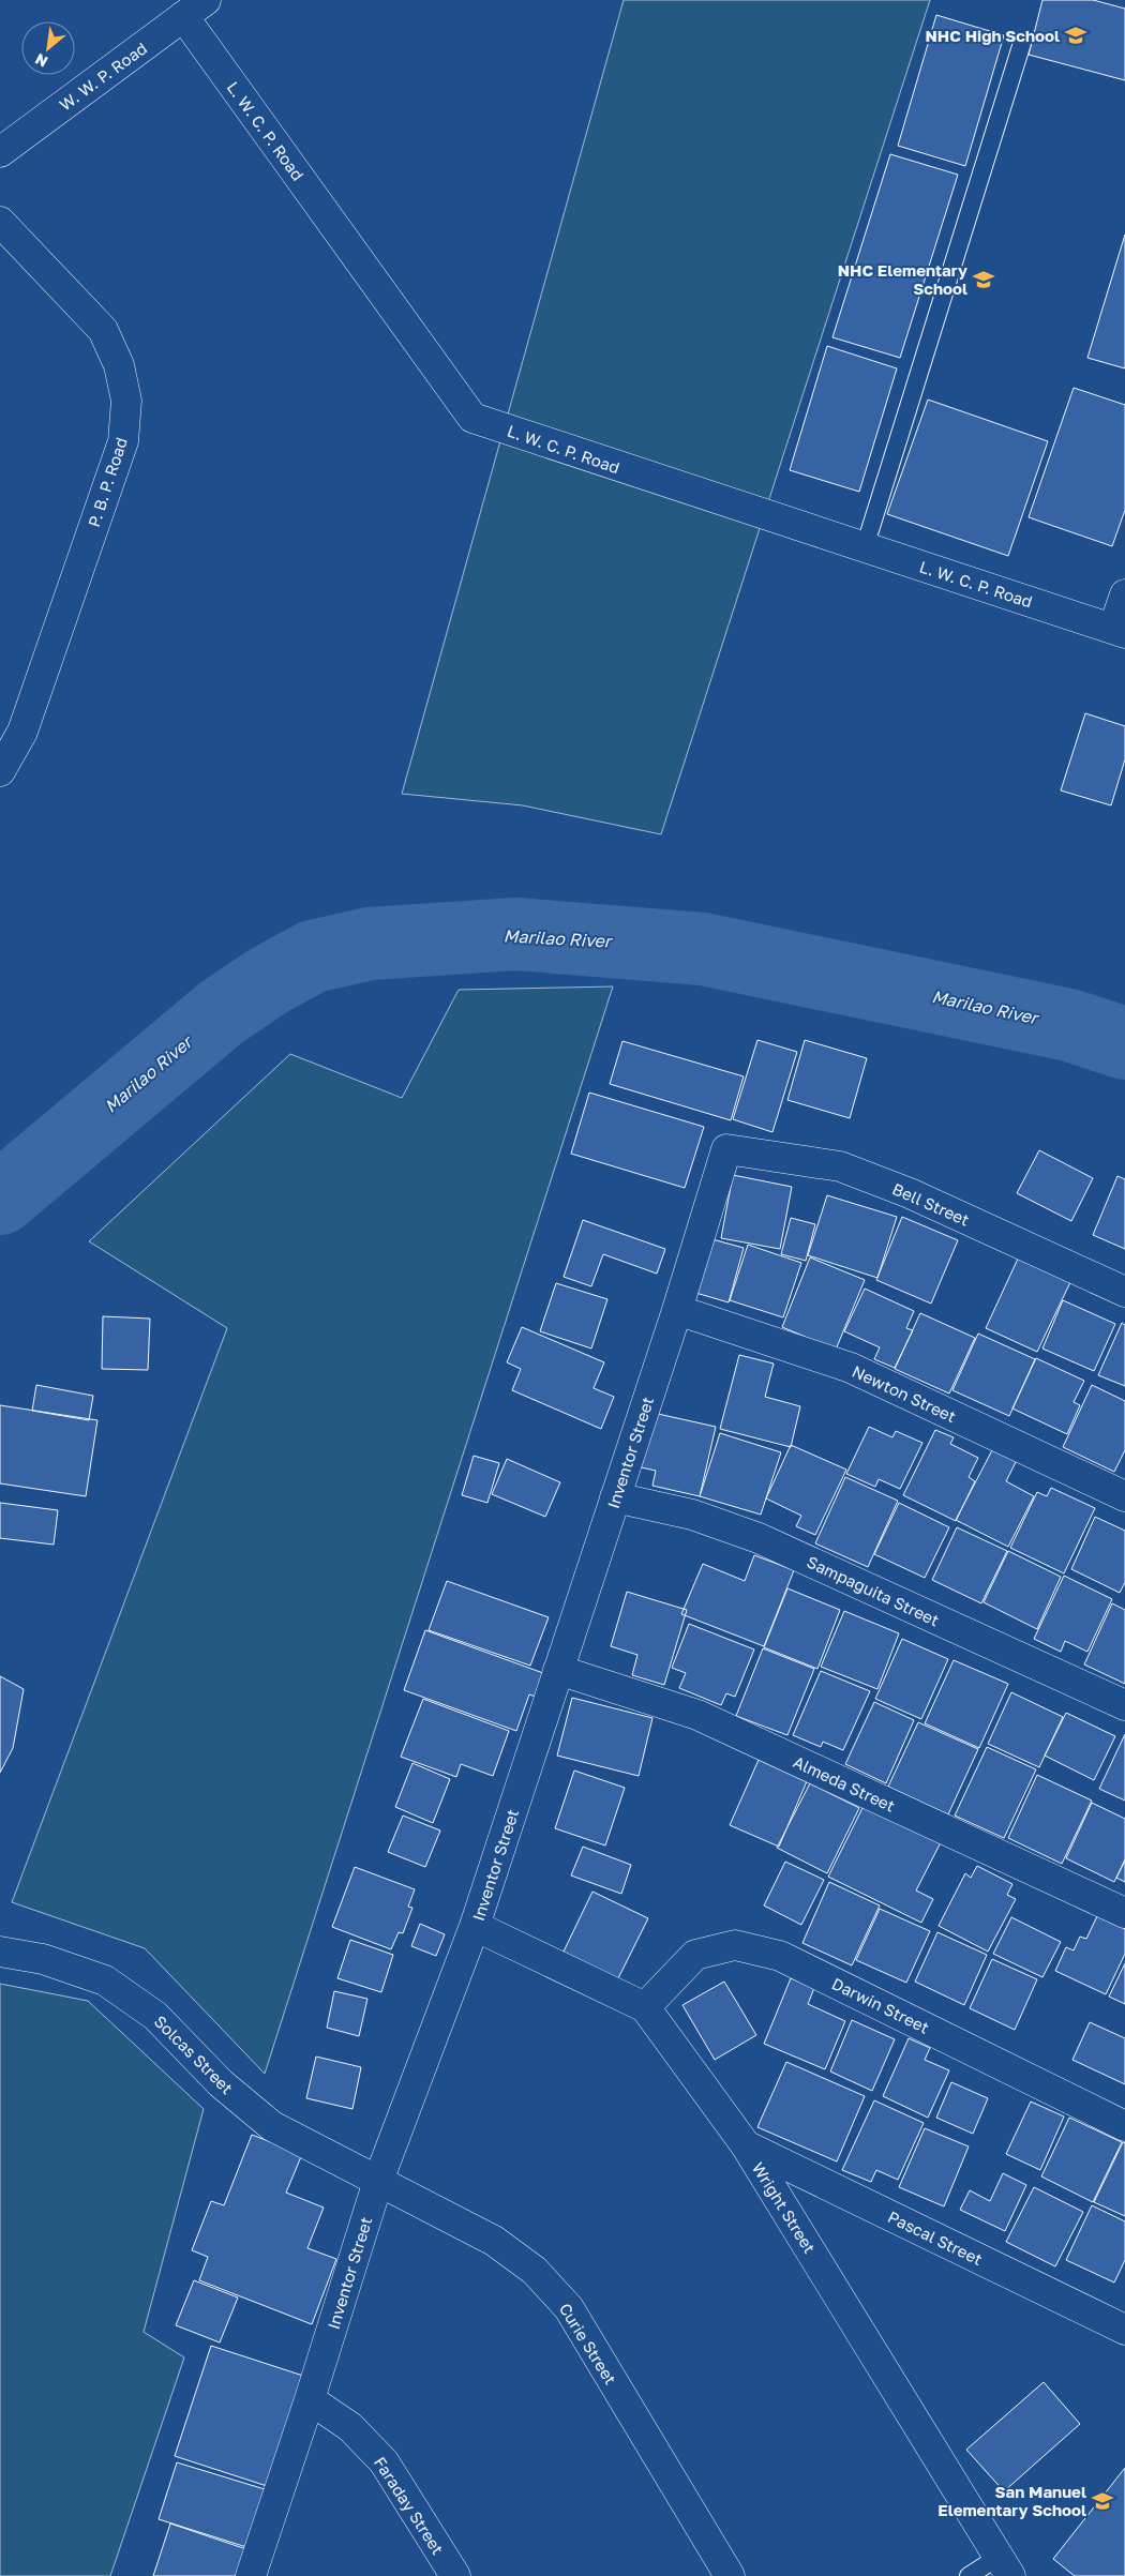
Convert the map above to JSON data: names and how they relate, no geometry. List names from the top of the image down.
{
  "streets": {
    "street": [
      "W. W. P. Road",
      "L. W. C. P. Road",
      "P. B. P. Road",
      "Bell Street",
      "Newton Street",
      "Inventor Street",
      "Sampaguita Street",
      "Almeda Street",
      "Darwin Street",
      "Solcas Street",
      "Wright Street",
      "Pascal Street",
      "Curie Street",
      "Faraday Street"
    ]
  },
  "crossings": [
    ["W. W. P. Road", "L. W. C. P. Road"],
    ["Bell Street", "Inventor Street"],
    ["Newton Street", "Inventor Street"],
    ["Inventor Street", "Sampaguita Street"],
    ["Inventor Street", "Almeda Street"],
    ["Inventor Street", "Solcas Street"],
    ["Inventor Street", "Wright Street"],
    ["Inventor Street", "Curie Street"],
    ["Inventor Street", "Faraday Street"],
    ["Darwin Street", "Wright Street"],
    ["Solcas Street", "Curie Street"],
    ["Wright Street", "Pascal Street"]
  ],
  "water": ["Marilao River"],
  "places": {
    "school or university": ["NHC High School", "NHC Elementary School", "San Manuel Elementary School"]
  },
  "north": "bottom left"
}
